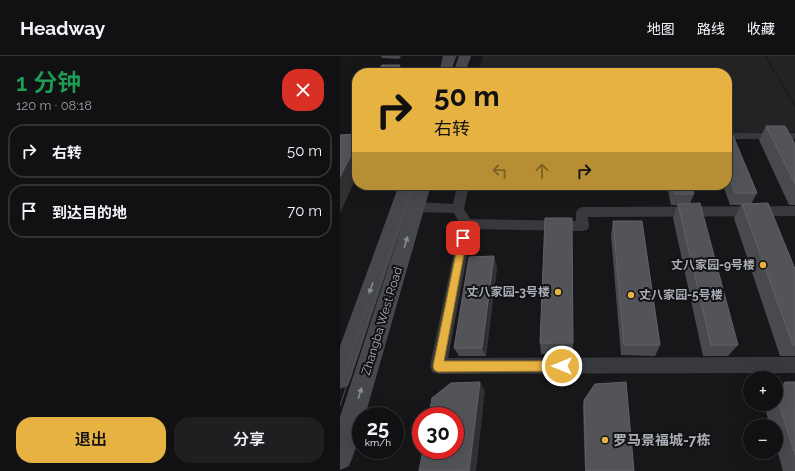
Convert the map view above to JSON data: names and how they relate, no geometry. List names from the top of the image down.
{
  "streets": {
    "main road": ["Zhangba West Road"]
  },
  "places": [
    "丈八家园-9号楼",
    "丈八家园-3号楼",
    "丈八家园-5号楼",
    "罗马景福城-7栋"
  ],
  "page": {
    "header": "Headway",
    "nav": ["地图", "路线", "收藏"],
    "heading": ["1 分钟", "120 m · 08:18"],
    "turn": ["50 m", "右转"],
    "list": [
      {
        "name": "右转",
        "value": "50 m"
      },
      {
        "name": "到达目的地",
        "value": "70 m"
      }
    ],
    "map_buttons": ["+", "−"],
    "speed": "25 km/h",
    "limit": "30",
    "buttons": ["退出", "分享"]
  }
}
